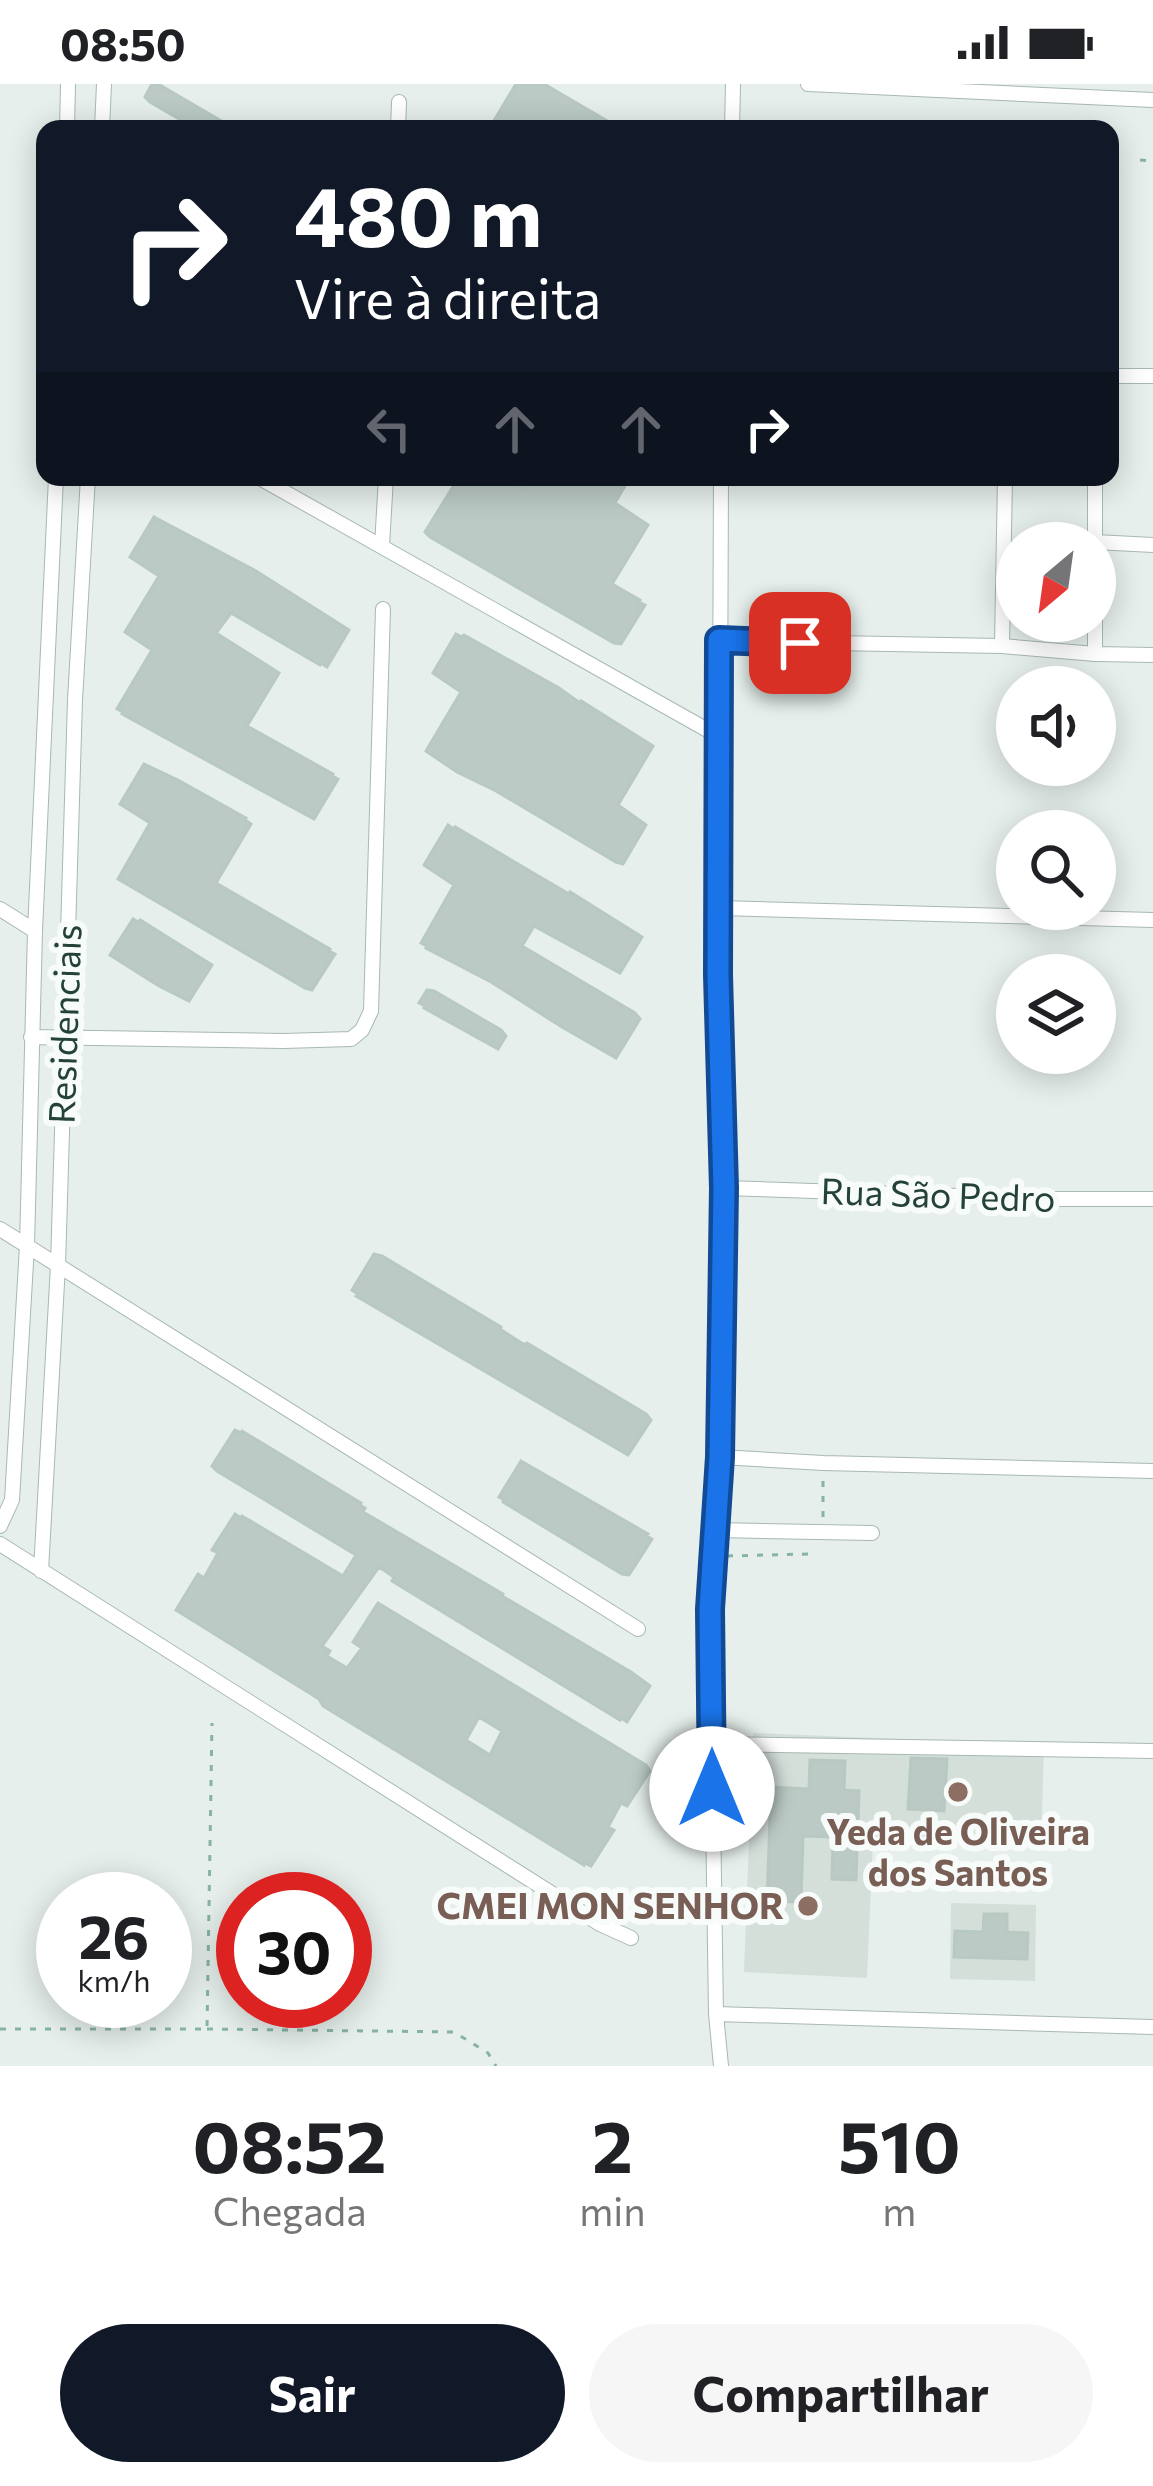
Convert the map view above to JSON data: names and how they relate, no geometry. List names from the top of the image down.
{
  "streets": {
    "street": ["Residenciais", "Rua São Pedro"]
  },
  "places": ["Yeda de Oliveira dos Santos", "CMEI MON SENHOR"],
  "north": "bottom left",
  "page": {
    "status": "08:50",
    "turn": ["480 m", "Vire à direita"],
    "speed": "26 km/h",
    "limit": "30",
    "eta": [
      "08:52",
      "Chegada",
      "2",
      "min",
      "510",
      "m"
    ],
    "buttons": ["Sair", "Compartilhar"]
  }
}
